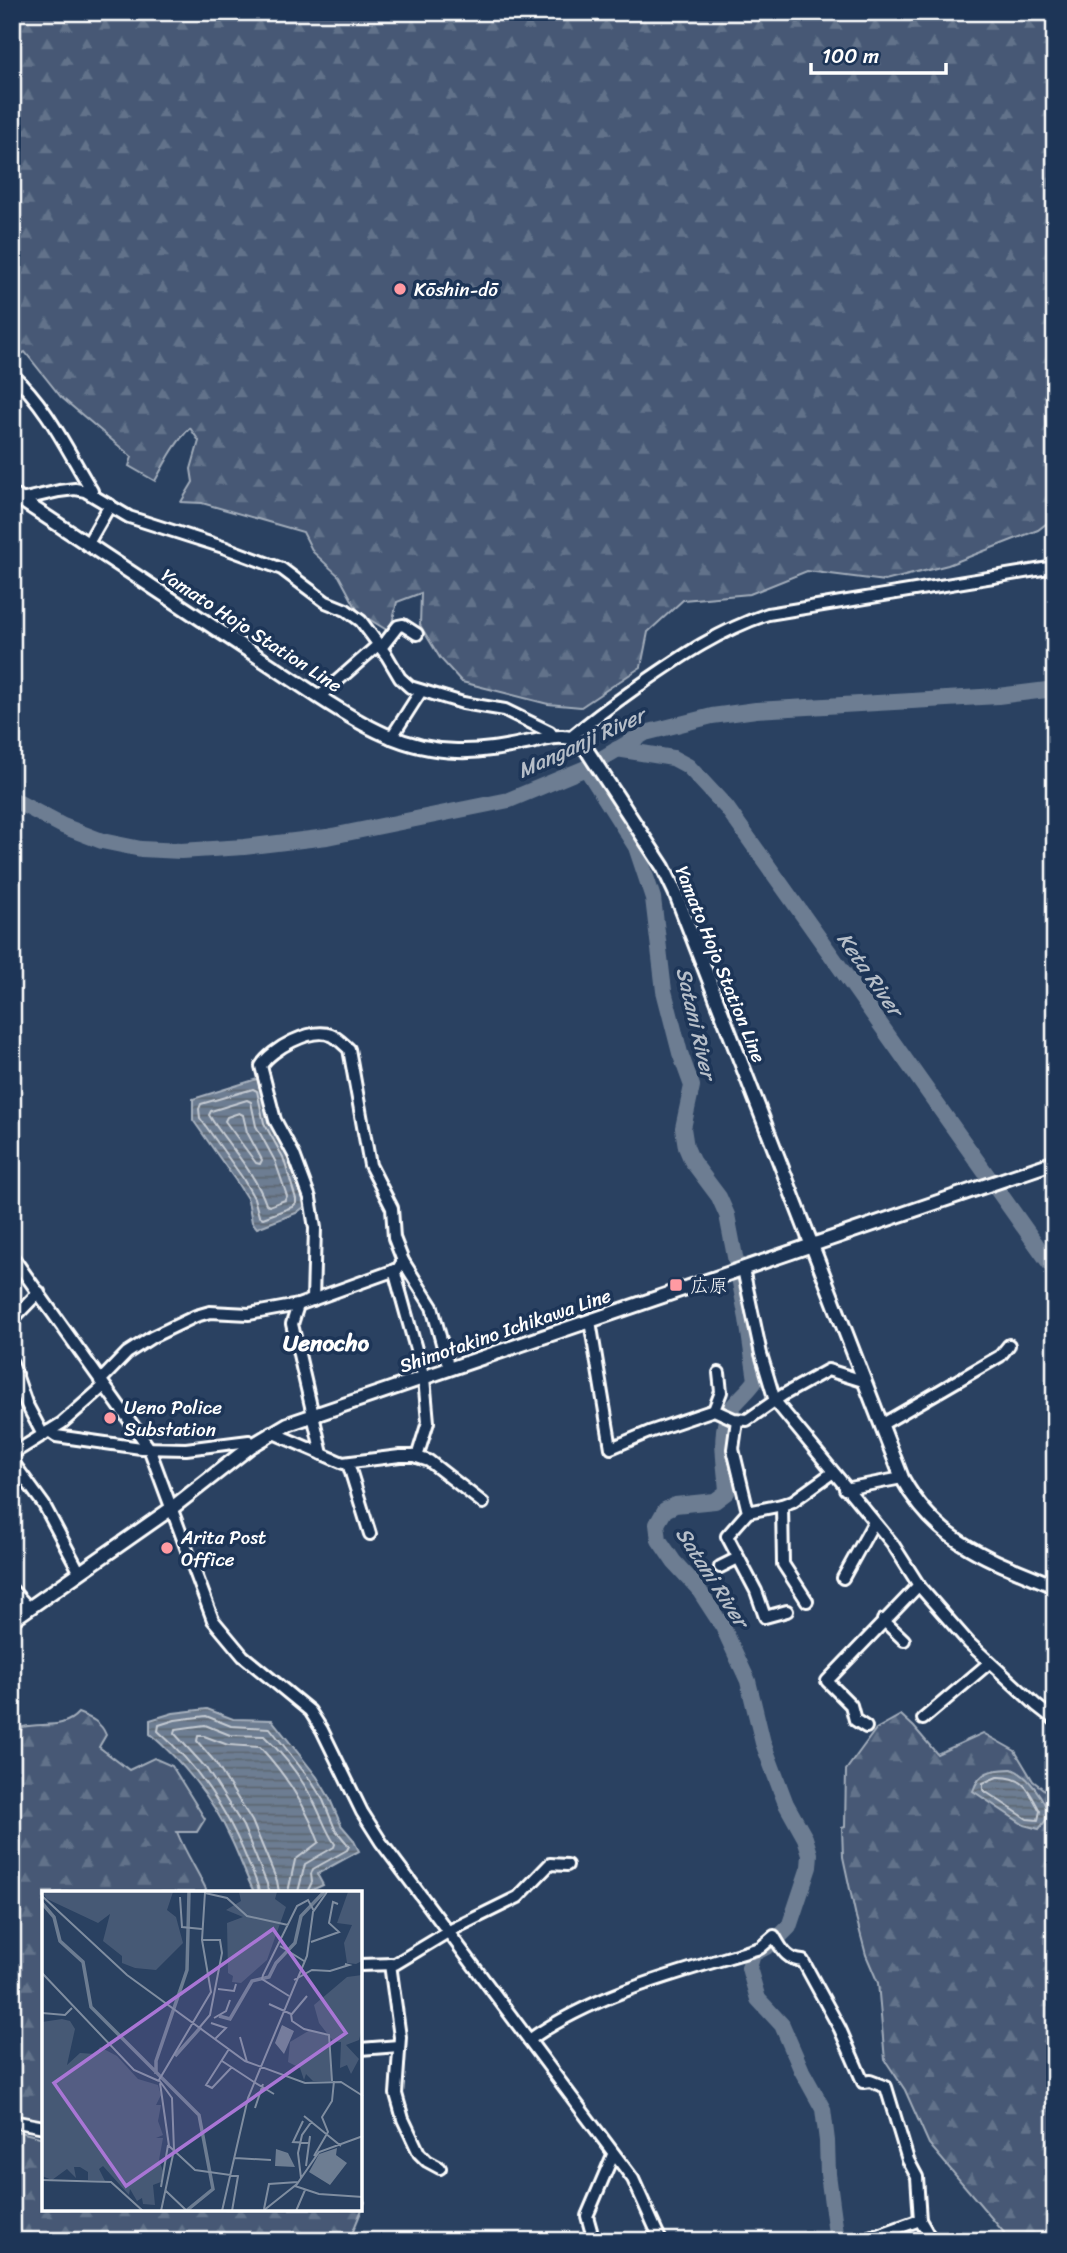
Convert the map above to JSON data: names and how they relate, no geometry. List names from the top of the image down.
{
  "streets": {
    "main road": ["Yamato Hojo Station Line", "Shimotakino Ichikawa Line"]
  },
  "crossings": [
    ["Yamato Hojo Station Line", "Shimotakino Ichikawa Line"]
  ],
  "districts": ["Uenocho"],
  "water": ["Manganji River", "Keta River", "Satani River"],
  "places": {
    "other": ["Kōshin-dō", "Ueno Police Substation", "Arita Post Office"],
    "transit": ["広原"]
  },
  "scale_bar": "100 m"
}
